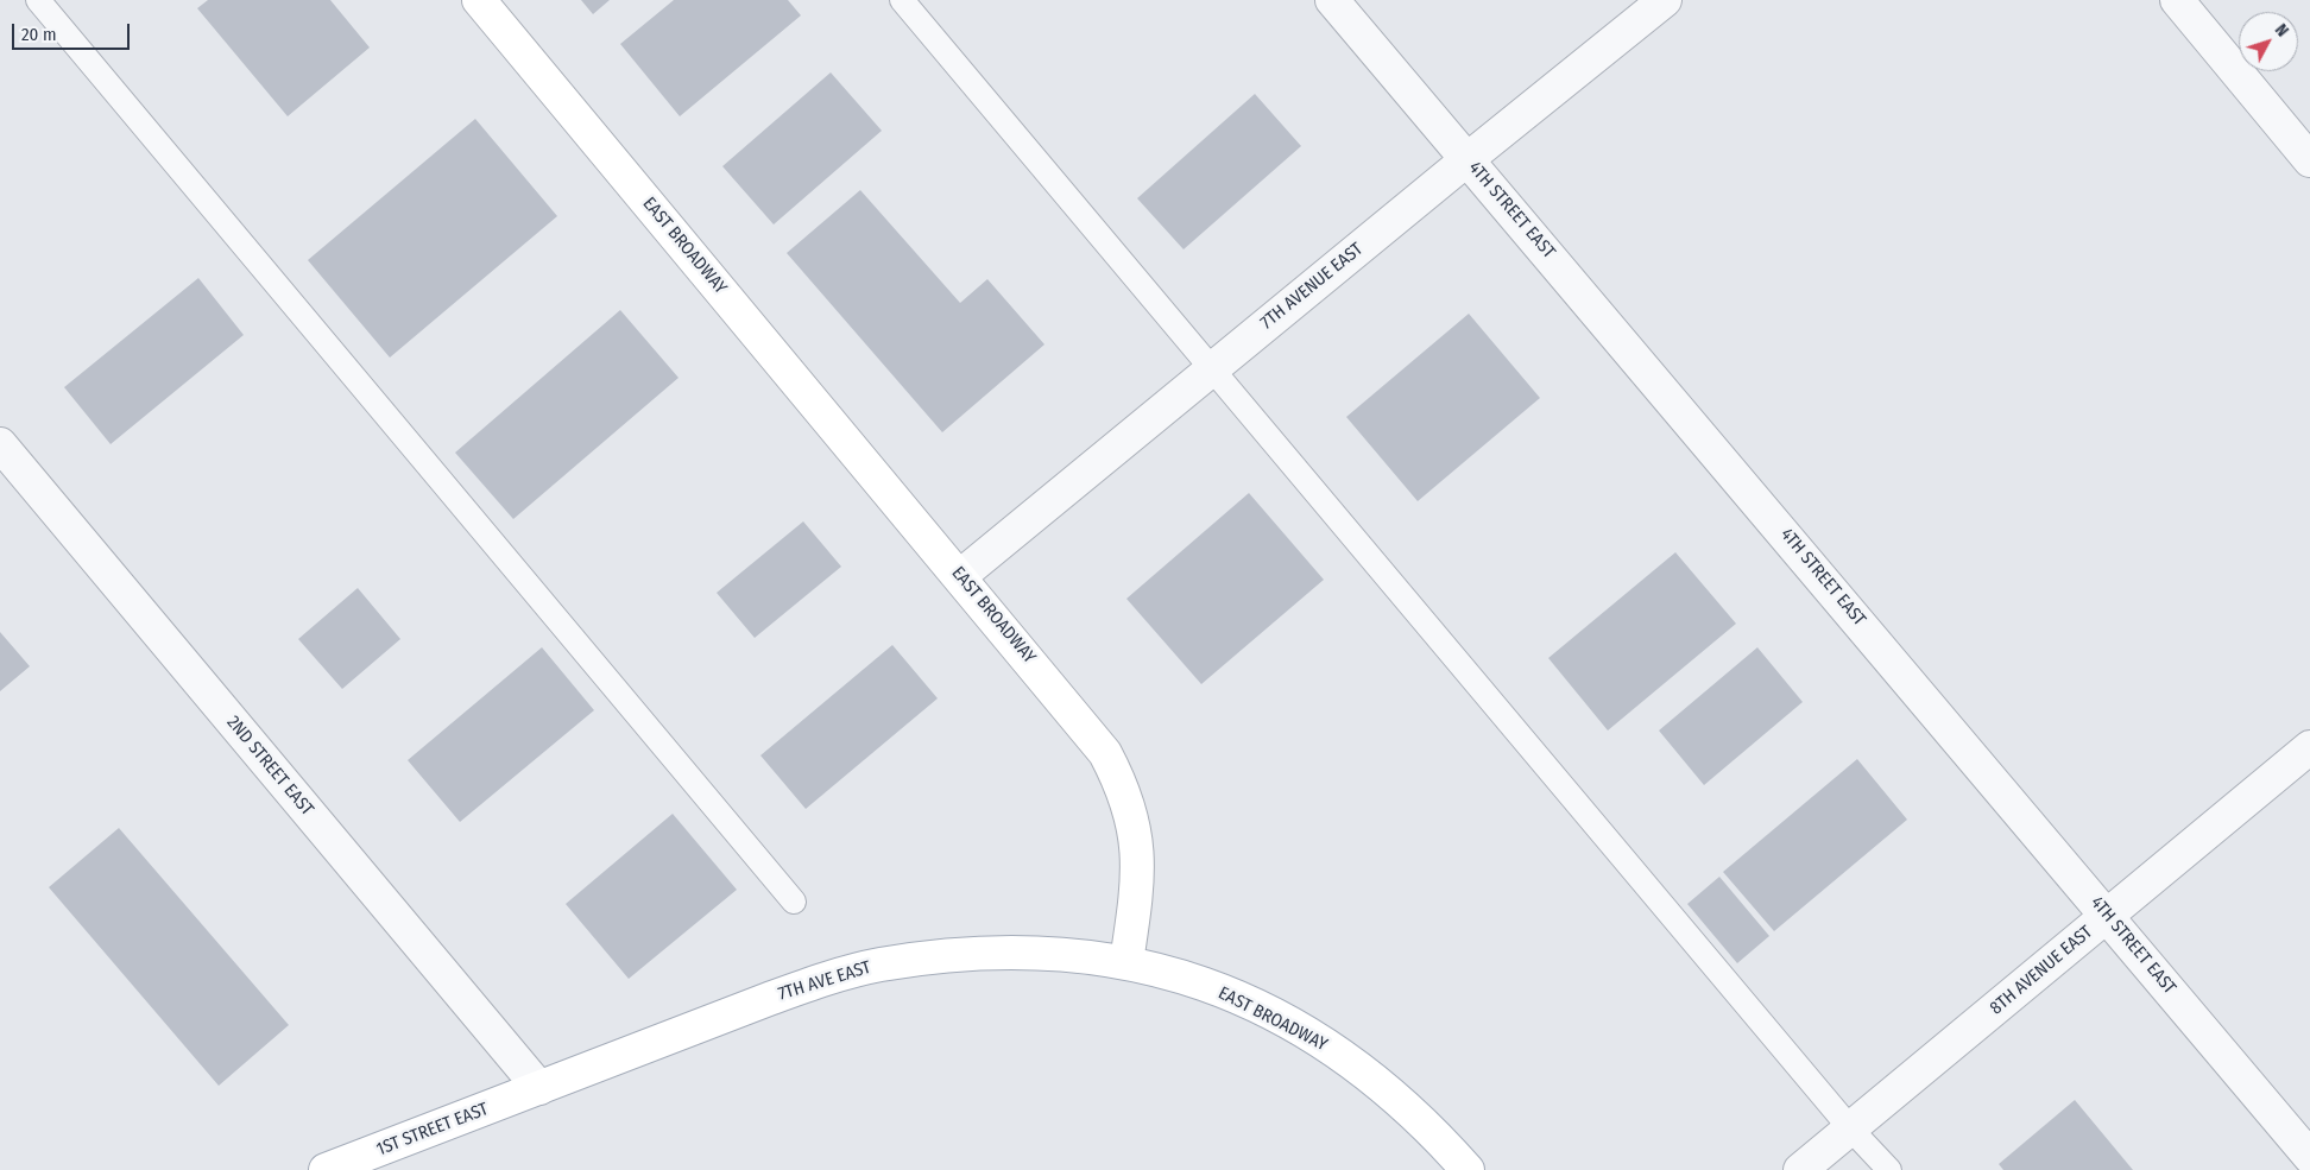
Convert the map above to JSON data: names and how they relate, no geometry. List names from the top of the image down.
{
  "streets": {
    "main road": ["EAST BROADWAY", "7TH AVE EAST", "1ST STREET EAST"],
    "street": [
      "4TH STREET EAST",
      "7TH AVENUE EAST",
      "2ND STREET EAST",
      "8TH AVENUE EAST"
    ]
  },
  "crossings": [
    ["4TH STREET EAST", "7TH AVENUE EAST"],
    ["4TH STREET EAST", "8TH AVENUE EAST"],
    ["EAST BROADWAY", "7TH AVENUE EAST"],
    ["EAST BROADWAY", "7TH AVE EAST"],
    ["2ND STREET EAST", "7TH AVE EAST"],
    ["2ND STREET EAST", "1ST STREET EAST"],
    ["7TH AVE EAST", "1ST STREET EAST"]
  ],
  "scale_bar": "20 m",
  "north": "top right"
}
